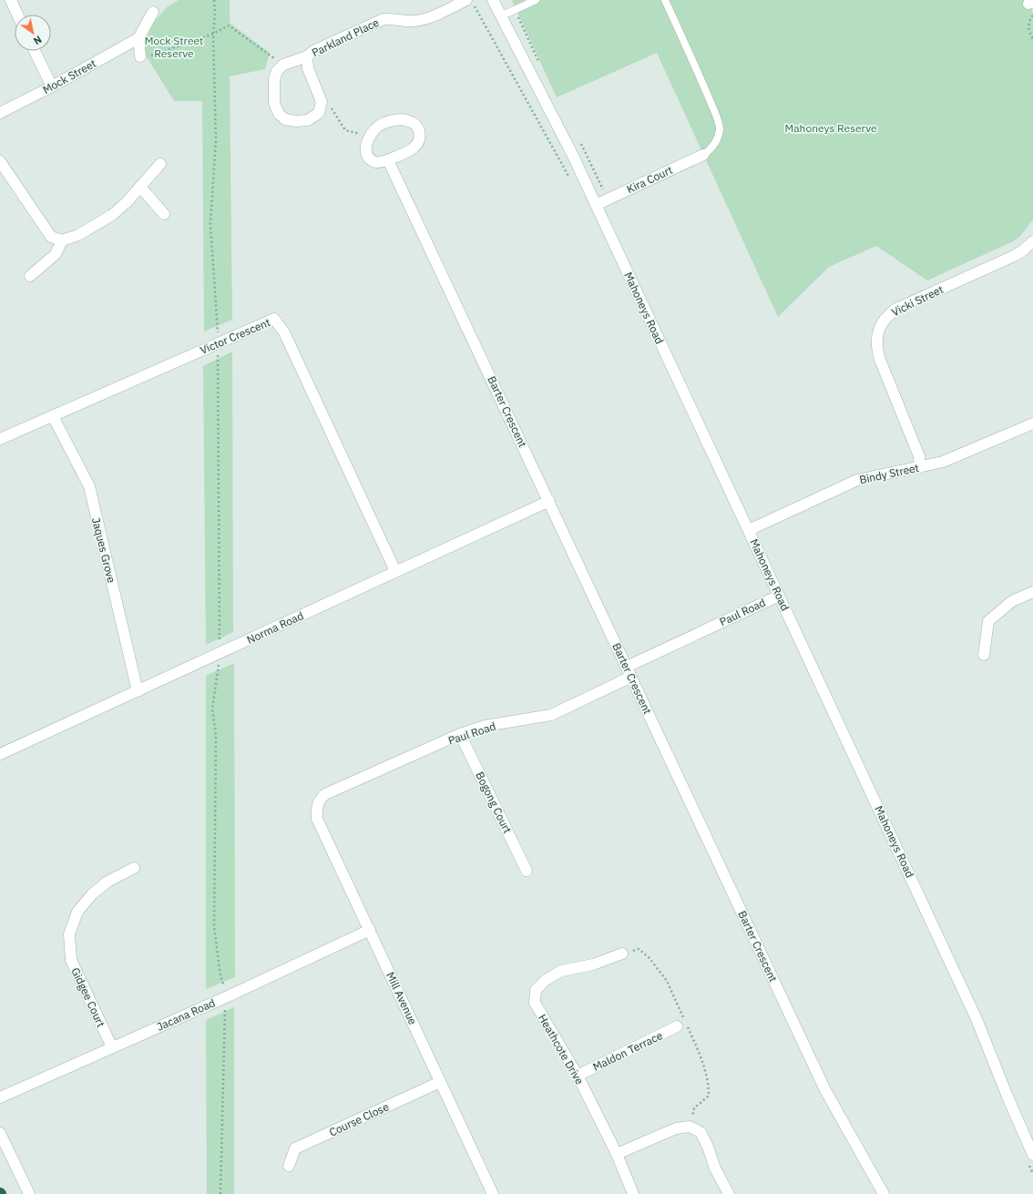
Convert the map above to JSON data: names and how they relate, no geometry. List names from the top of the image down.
{
  "streets": {
    "street": [
      "Parkland Place",
      "Mock Street",
      "Kira Court",
      "Vicki Street",
      "Mahoneys Road",
      "Victor Crescent",
      "Barter Crescent",
      "Bindy Street",
      "Jaques Grove",
      "Paul Road",
      "Norma Road",
      "Bogong Court",
      "Gidgee Court",
      "Mill Avenue",
      "Jacana Road",
      "Heathcote Drive",
      "Maldon Terrace",
      "Course Close"
    ]
  },
  "crossings": [
    ["Kira Court", "Mahoneys Road"],
    ["Vicki Street", "Bindy Street"],
    ["Mahoneys Road", "Bindy Street"],
    ["Mahoneys Road", "Paul Road"],
    ["Victor Crescent", "Jaques Grove"],
    ["Victor Crescent", "Norma Road"],
    ["Barter Crescent", "Paul Road"],
    ["Barter Crescent", "Norma Road"],
    ["Jaques Grove", "Norma Road"],
    ["Paul Road", "Bogong Court"],
    ["Paul Road", "Mill Avenue"],
    ["Gidgee Court", "Jacana Road"],
    ["Mill Avenue", "Jacana Road"],
    ["Mill Avenue", "Course Close"],
    ["Heathcote Drive", "Maldon Terrace"]
  ],
  "parks": ["Mock Street Reserve", "Mahoneys Reserve"],
  "north": "bottom right"
}
